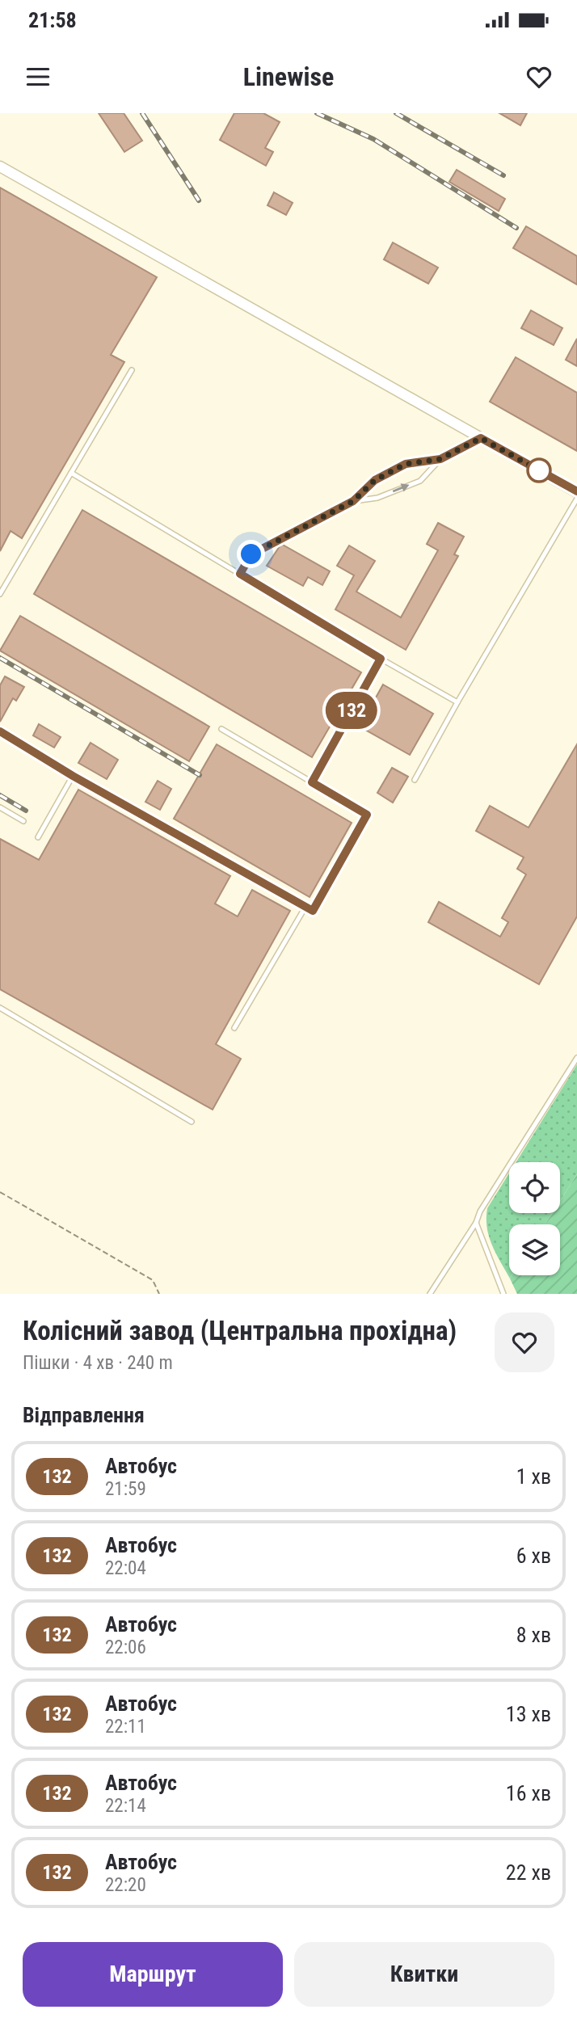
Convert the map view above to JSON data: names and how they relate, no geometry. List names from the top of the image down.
{
  "lines": ["bus line 132"],
  "page": {
    "status": "21:58",
    "header": "Linewise",
    "on_map": "132",
    "heading": [
      ["Колісний завод (Центральна прохідна)", "Пішки · 4 хв · 240 m"],
      "Відправлення"
    ],
    "list": [
      {
        "mark": "132",
        "name": "Автобус",
        "note": "21:59",
        "value": "1 хв"
      },
      {
        "mark": "132",
        "name": "Автобус",
        "note": "22:04",
        "value": "6 хв"
      },
      {
        "mark": "132",
        "name": "Автобус",
        "note": "22:06",
        "value": "8 хв"
      },
      {
        "mark": "132",
        "name": "Автобус",
        "note": "22:11",
        "value": "13 хв"
      },
      {
        "mark": "132",
        "name": "Автобус",
        "note": "22:14",
        "value": "16 хв"
      },
      {
        "mark": "132",
        "name": "Автобус",
        "note": "22:20",
        "value": "22 хв"
      }
    ],
    "buttons": ["Маршрут", "Квитки"]
  }
}
